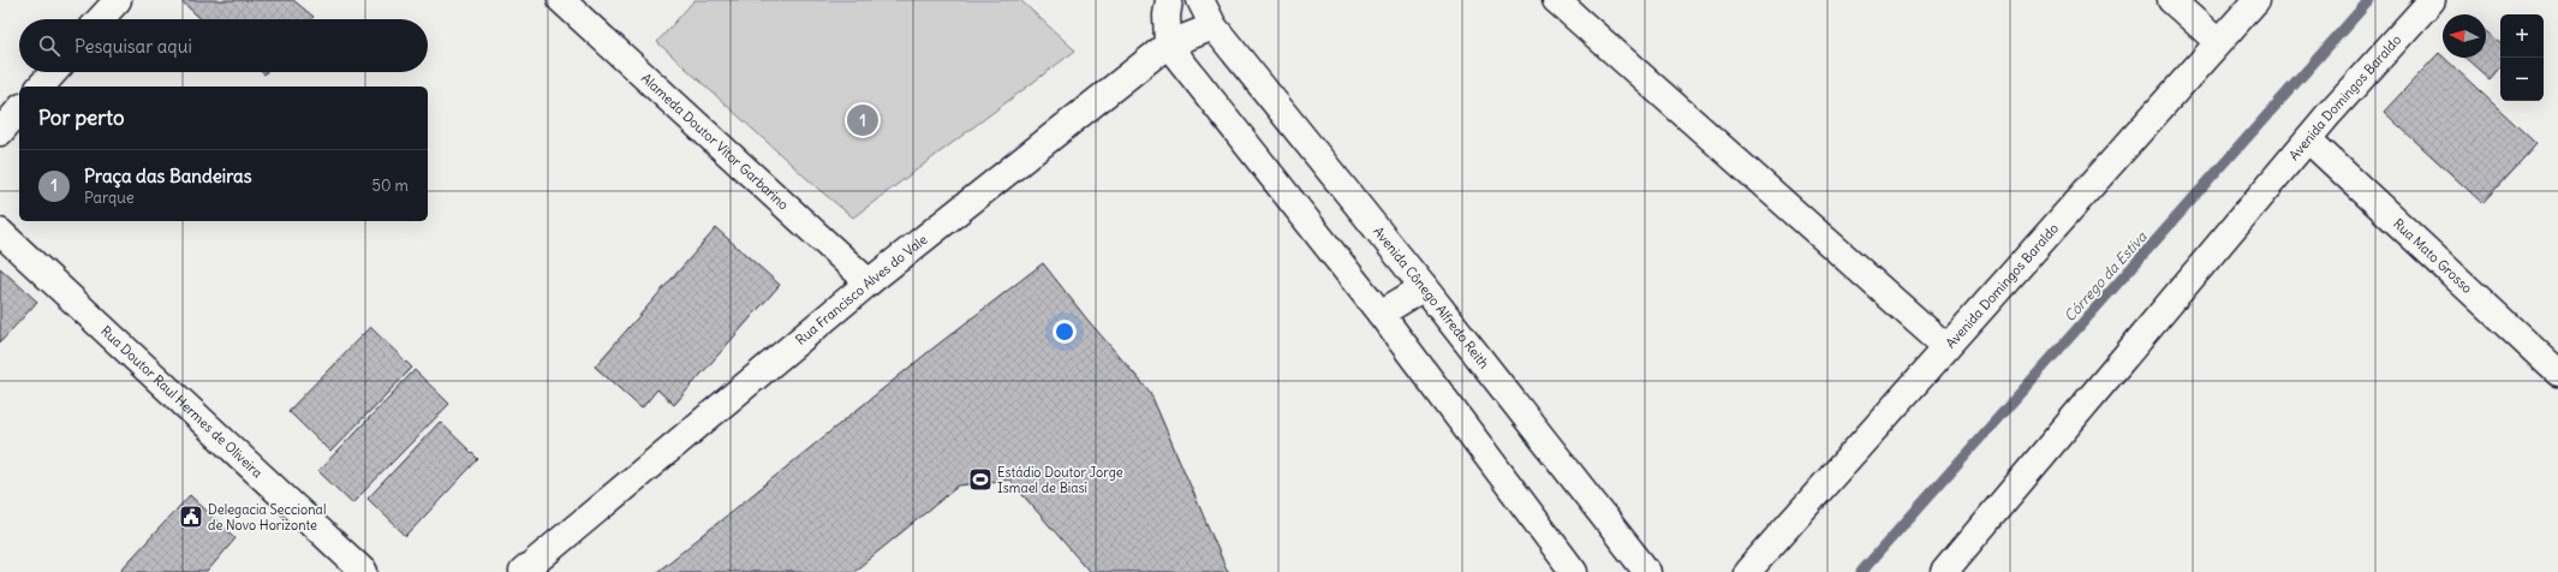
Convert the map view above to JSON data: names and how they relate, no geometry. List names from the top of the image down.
{
  "streets": {
    "main road": [
      "Avenida Domingos Baraldo",
      "Alameda Doutor Vitor Garbarino",
      "Rua Mato Grosso",
      "Rua Francisco Alves do Vale",
      "Avenida Cônego Alfredo Reith",
      "Rua Doutor Raul Hermes de Oliveira"
    ]
  },
  "crossings": [
    ["Avenida Domingos Baraldo", "Rua Mato Grosso"],
    ["Alameda Doutor Vitor Garbarino", "Rua Francisco Alves do Vale"],
    ["Rua Francisco Alves do Vale", "Avenida Cônego Alfredo Reith"]
  ],
  "water": ["Córrego da Estiva"],
  "places": {
    "sports": ["Estádio Doutor Jorge Ismael de Biasi"],
    "public building": ["Delegacia Seccional de Novo Horizonte"]
  },
  "north": "left",
  "page": {
    "map_buttons": ["+", "−"],
    "search": "Pesquisar aqui",
    "heading": "Por perto",
    "pins": "1",
    "list": [
      {
        "mark": "1",
        "name": "Praça das Bandeiras",
        "note": "Parque",
        "value": "50 m"
      }
    ]
  }
}
